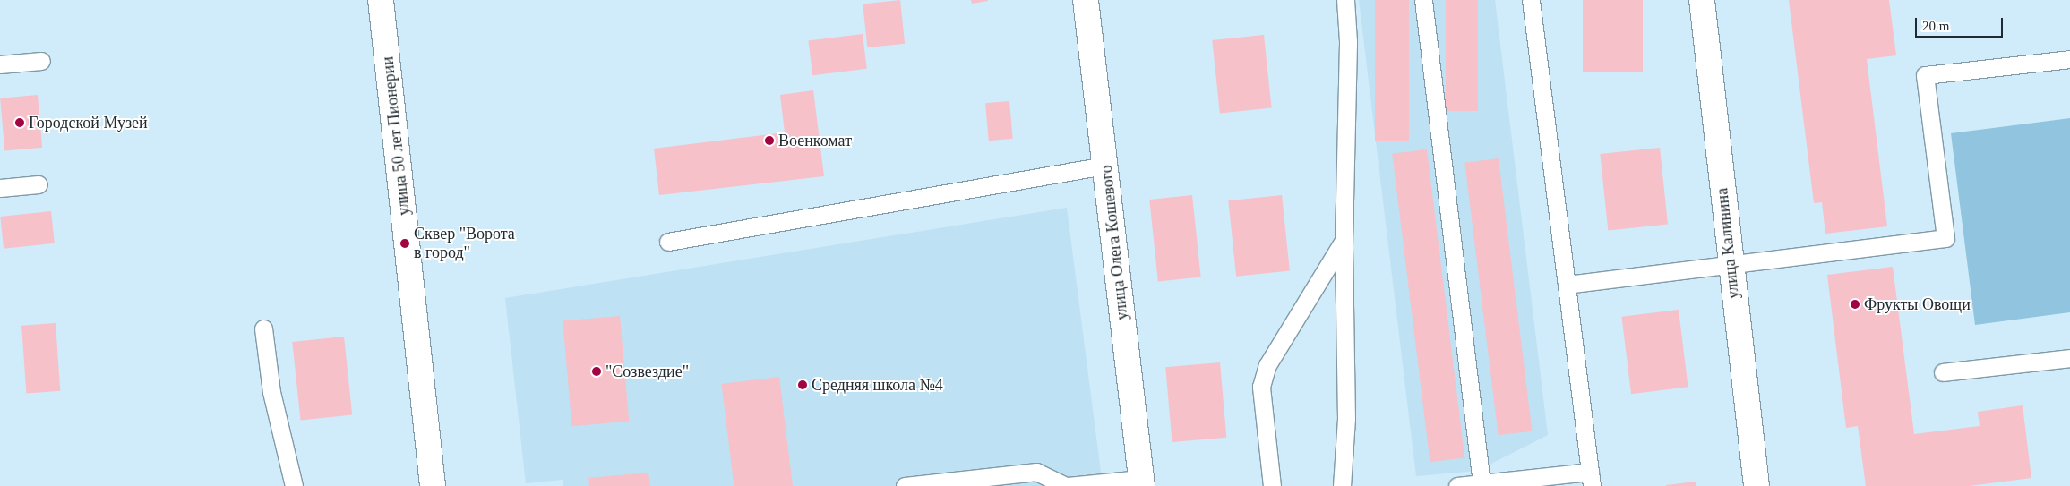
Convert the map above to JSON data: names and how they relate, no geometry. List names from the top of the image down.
{
  "streets": {
    "street": ["улица 50 лет Пионерии", "улица Олега Кошевого", "улица Калинина"]
  },
  "places": [
    "Городской Музей",
    "Военкомат",
    "Сквер \"Ворота в город\"",
    "Фрукты Овощи",
    "\"Созвездие\"",
    "Средняя школа №4"
  ],
  "scale_bar": "20 m"
}
